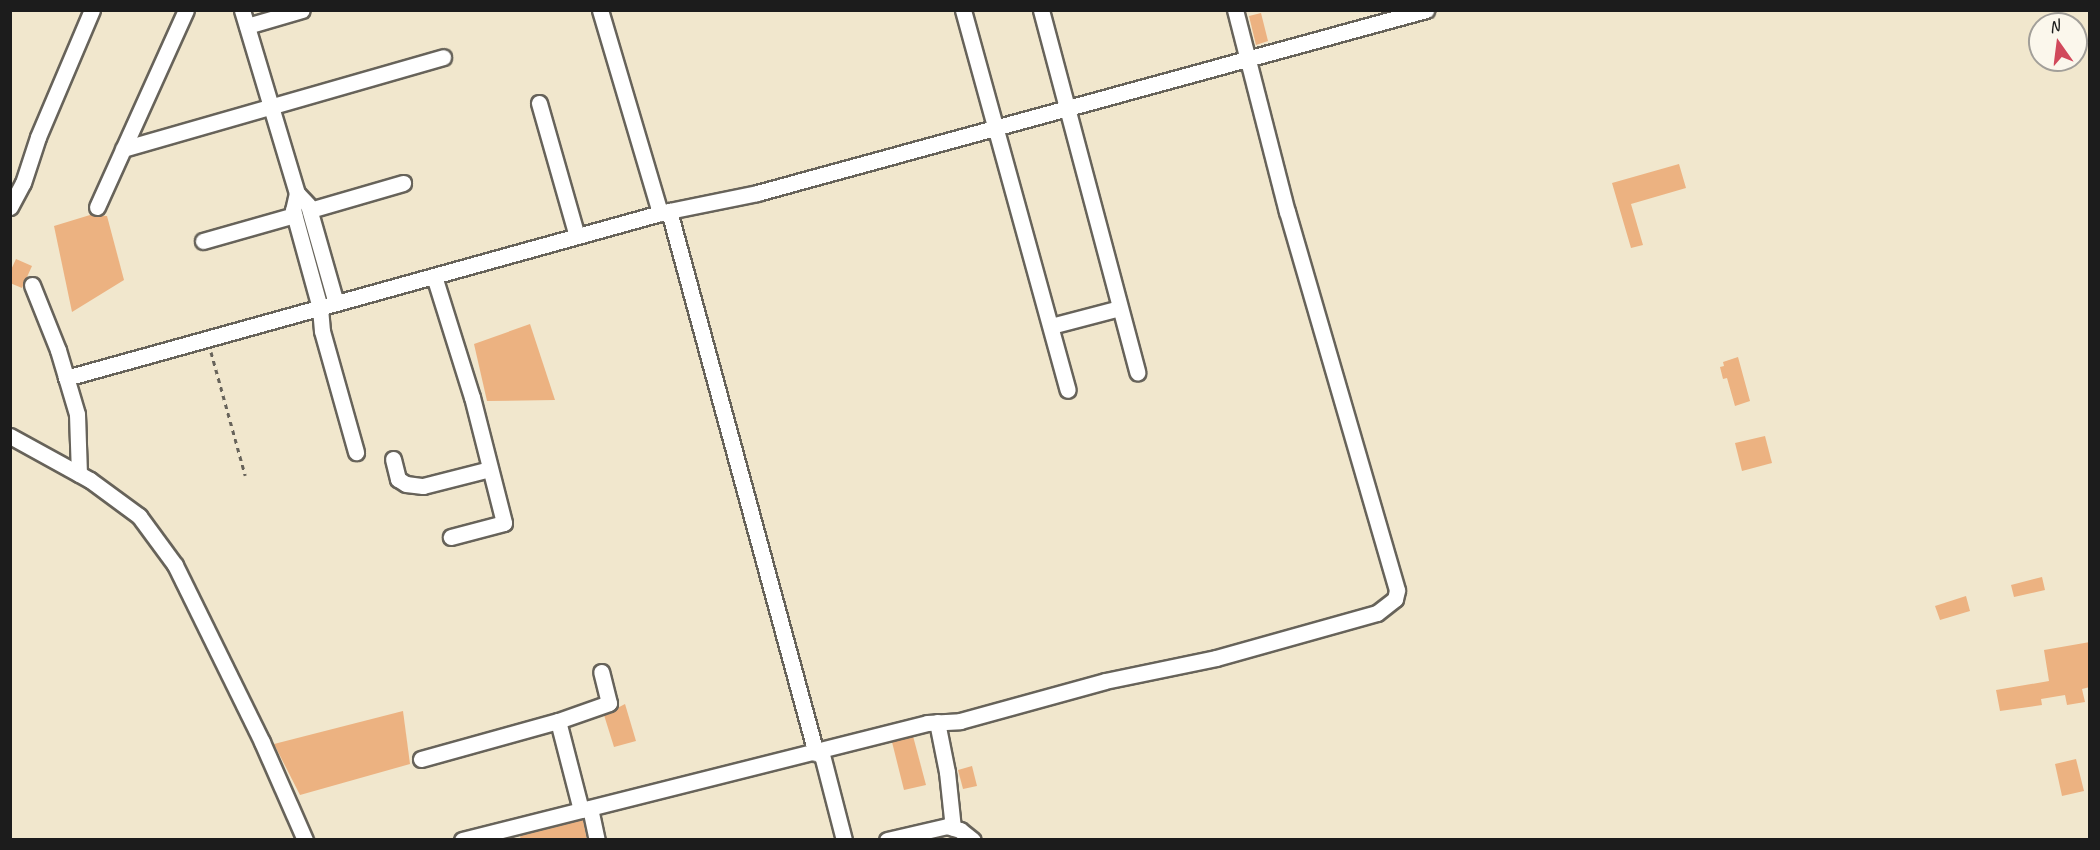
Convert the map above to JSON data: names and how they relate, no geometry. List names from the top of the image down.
{
  "north": "top"
}
